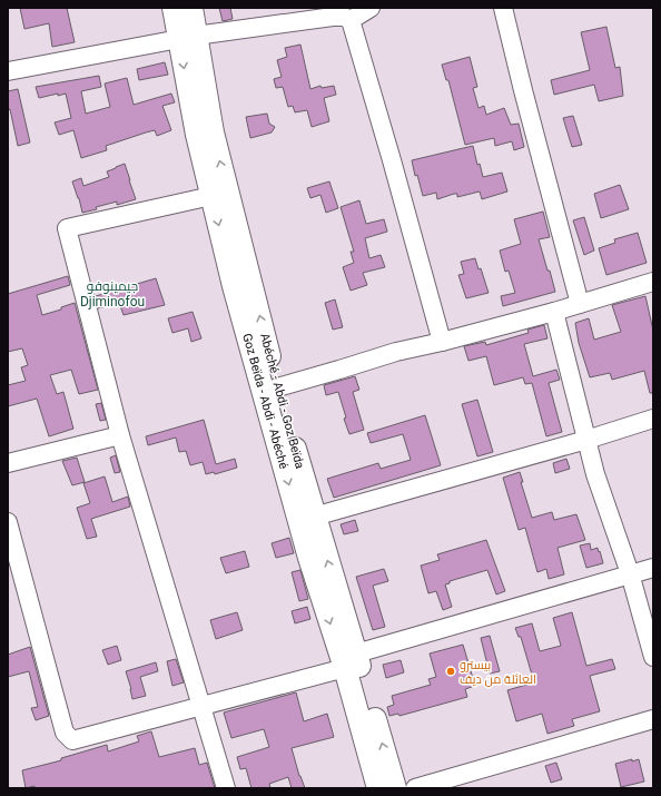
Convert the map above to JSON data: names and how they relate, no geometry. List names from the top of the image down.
{
  "streets": {
    "main road": ["Goz Beïda - Abdi - Abéché", "Abéché - Abdi - Goz Beïda"]
  },
  "crossings": [
    ["Goz Beïda - Abdi - Abéché", "Abéché - Abdi - Goz Beïda"]
  ],
  "one_way": ["Goz Beïda - Abdi - Abéché", "Abéché - Abdi - Goz Beïda"],
  "districts": ["جيمينوفو Djiminofou"],
  "places": ["بيسترو العائلة من ديف"]
}
